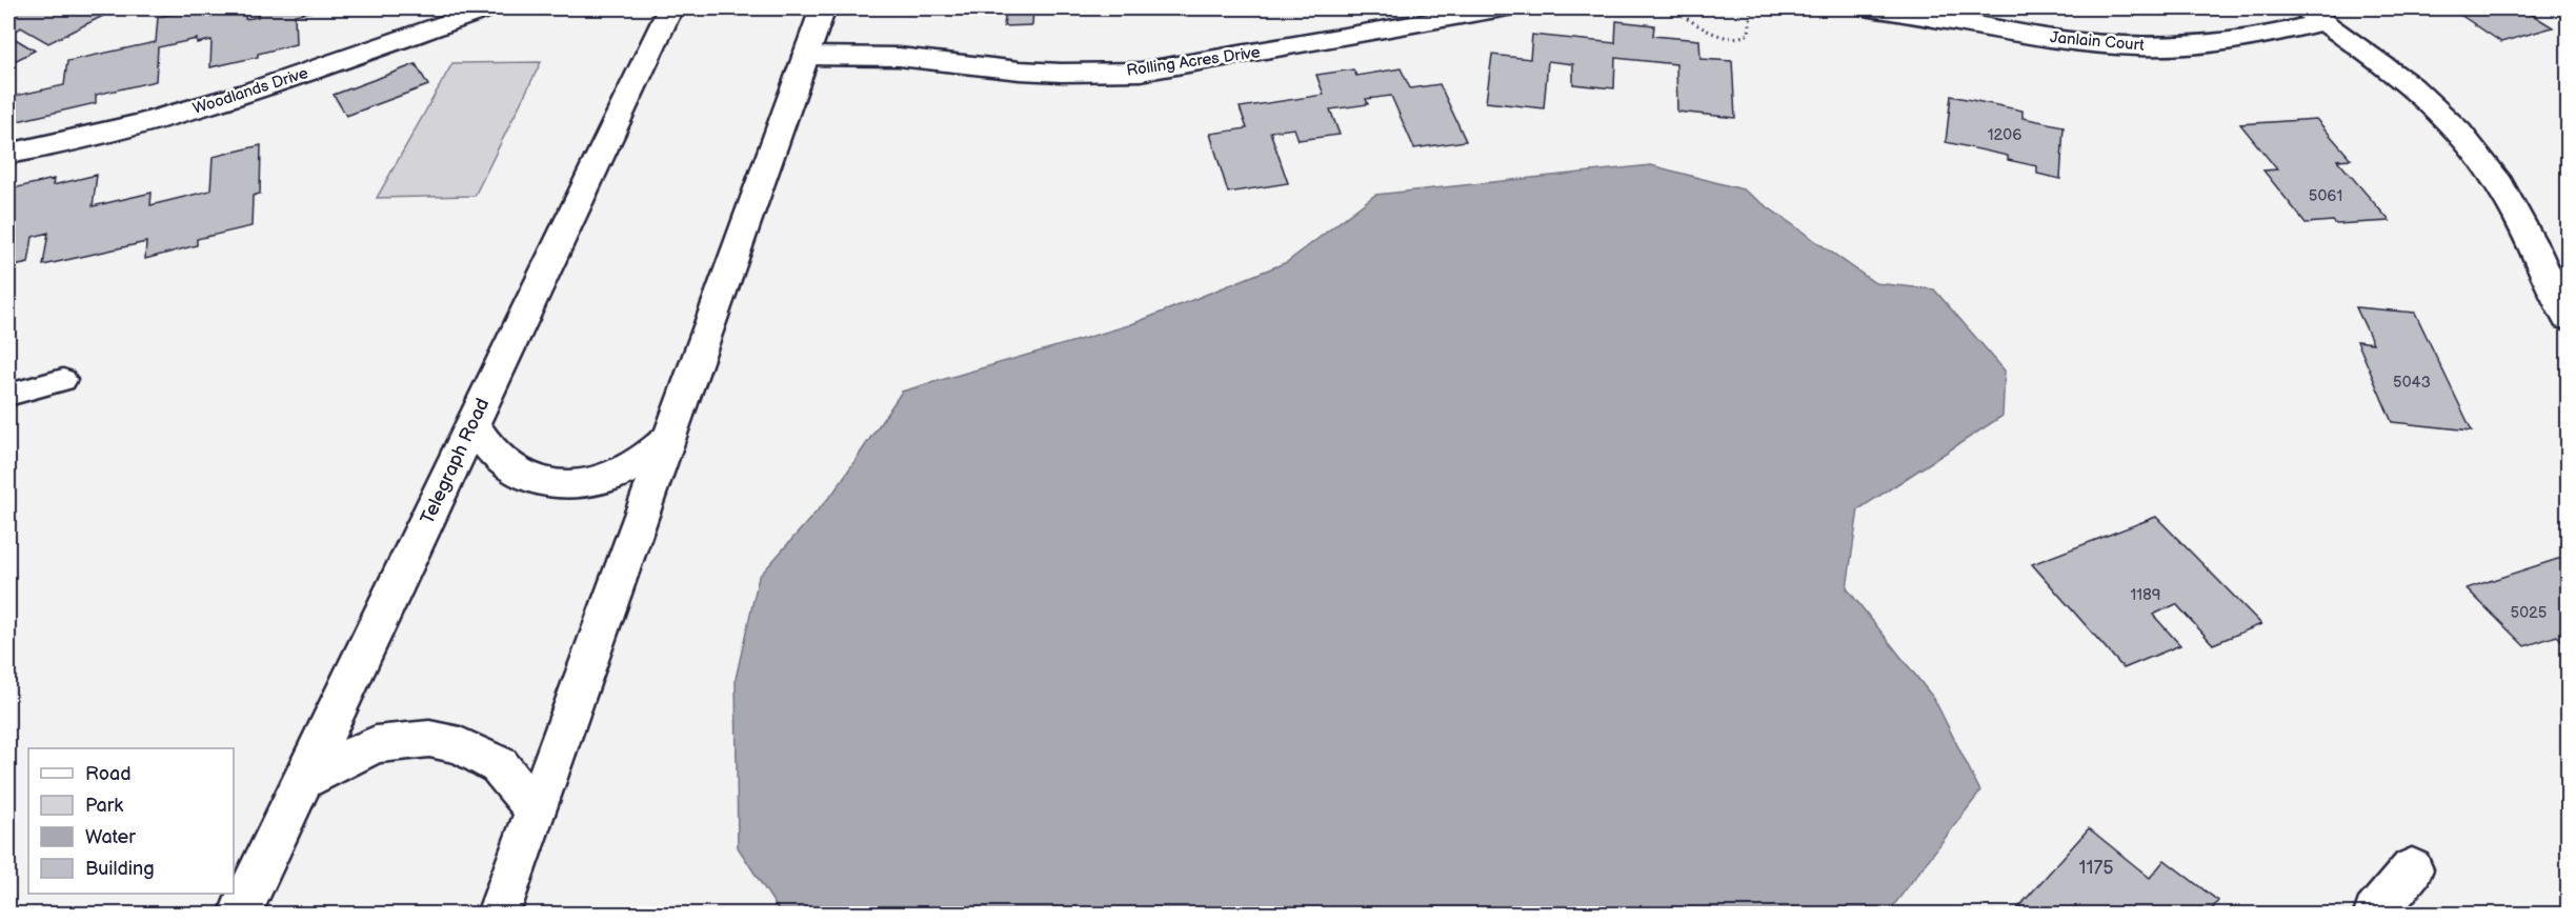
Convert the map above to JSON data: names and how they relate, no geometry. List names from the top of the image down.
{
  "streets": {
    "main road": [
      "Janlain Court",
      "Rolling Acres Drive",
      "Woodlands Drive",
      "Telegraph Road"
    ]
  },
  "house_numbers": [
    "1206",
    "5061",
    "5043",
    "1189",
    "5025",
    "1175"
  ],
  "legend": [
    "Road",
    "Park",
    "Water",
    "Building"
  ]
}
